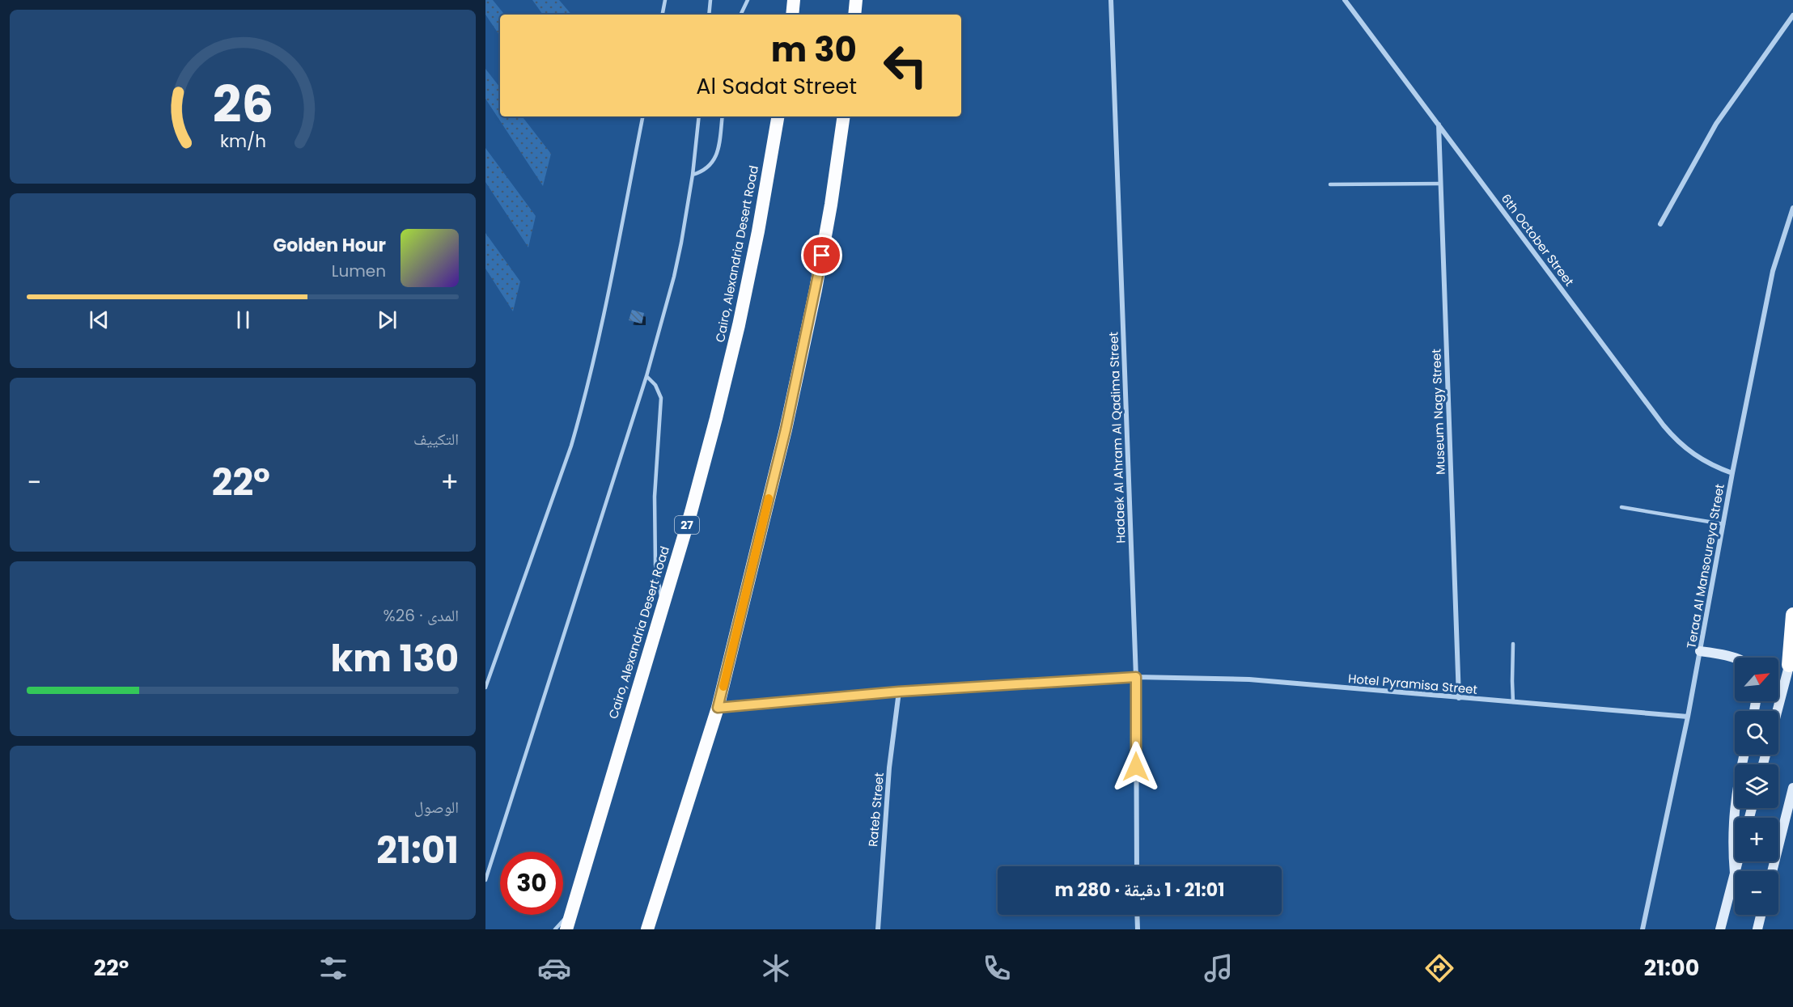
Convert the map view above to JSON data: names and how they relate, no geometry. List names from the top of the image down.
{
  "streets": {
    "highway": ["Cairo, Alexandria Desert Road", "27"],
    "street": [
      "6th October Street",
      "Museum Nagy Street",
      "Hadaek Al Ahram Al Qadima Street",
      "Teraa Al Mansoureya Street",
      "Hotel Pyramisa Street",
      "Rateb Street"
    ]
  },
  "crossings": [
    ["6th October Street", "Museum Nagy Street"],
    ["6th October Street", "Teraa Al Mansoureya Street"],
    ["Museum Nagy Street", "Hotel Pyramisa Street"],
    ["Hadaek Al Ahram Al Qadima Street", "Hotel Pyramisa Street"],
    ["Teraa Al Mansoureya Street", "Hotel Pyramisa Street"],
    ["Hotel Pyramisa Street", "Rateb Street"]
  ],
  "north": "top right",
  "page": {
    "turn": ["30 m", "Al Sadat Street"],
    "song": ["Golden Hour", "Lumen"],
    "tile": [
      "التكييف",
      ["المدى · 26%", "130 km"],
      ["الوصول", "21:01"]
    ],
    "heat": ["−", "22°", "+"],
    "map_buttons": ["+", "−"],
    "limit": "30",
    "trip": "21:01 · 1 دقيقة · 280 m",
    "tabs": ["21:00", "22°"],
    "gauge": ["26", "km/h"]
  }
}
